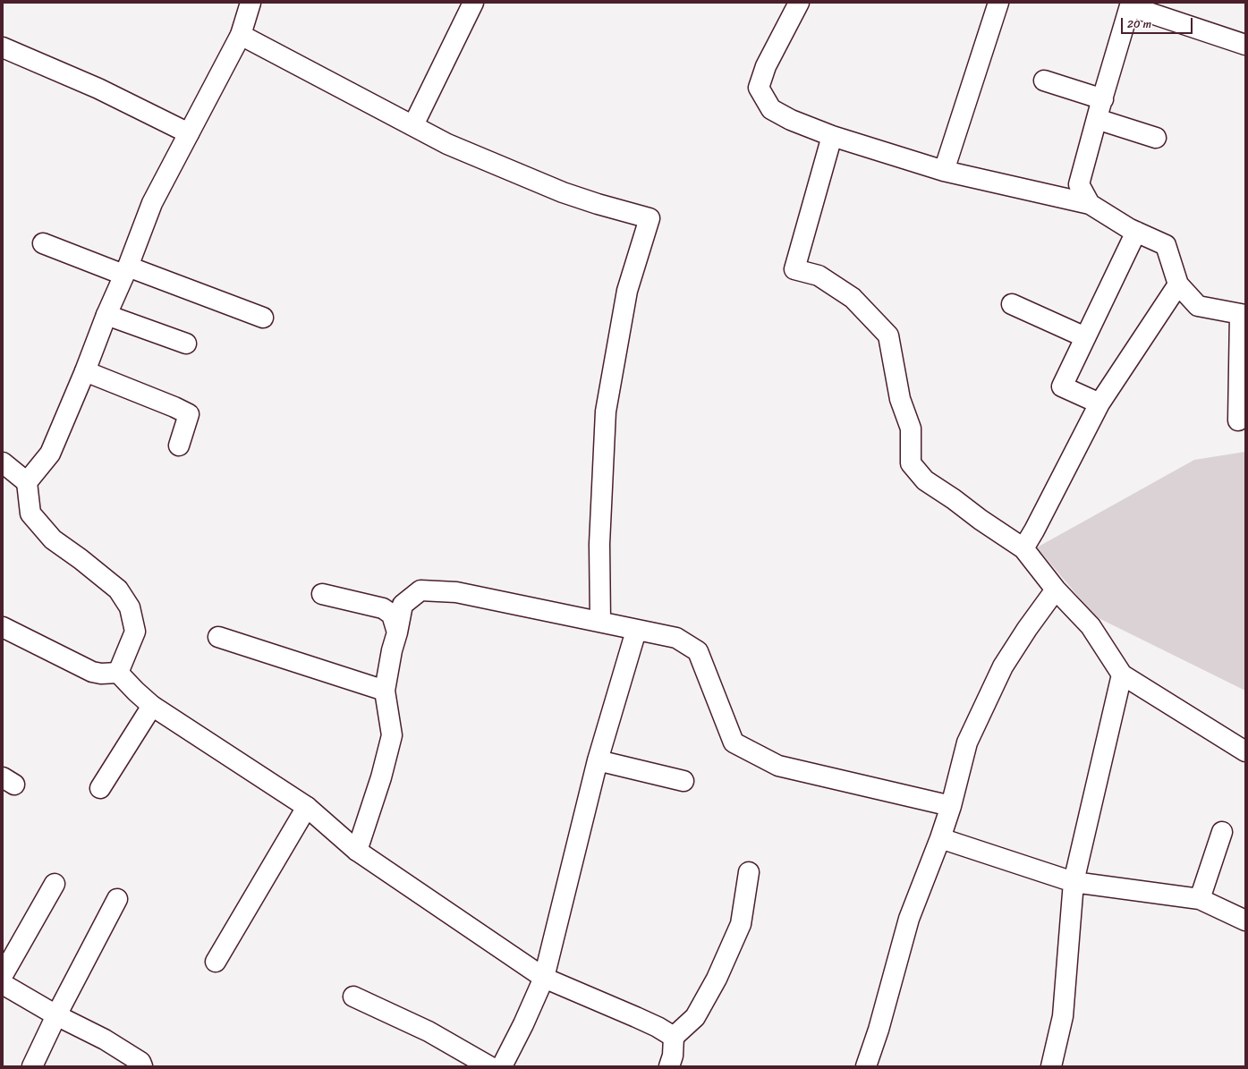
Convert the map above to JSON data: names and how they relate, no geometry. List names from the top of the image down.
{
  "scale_bar": "20 m"
}
